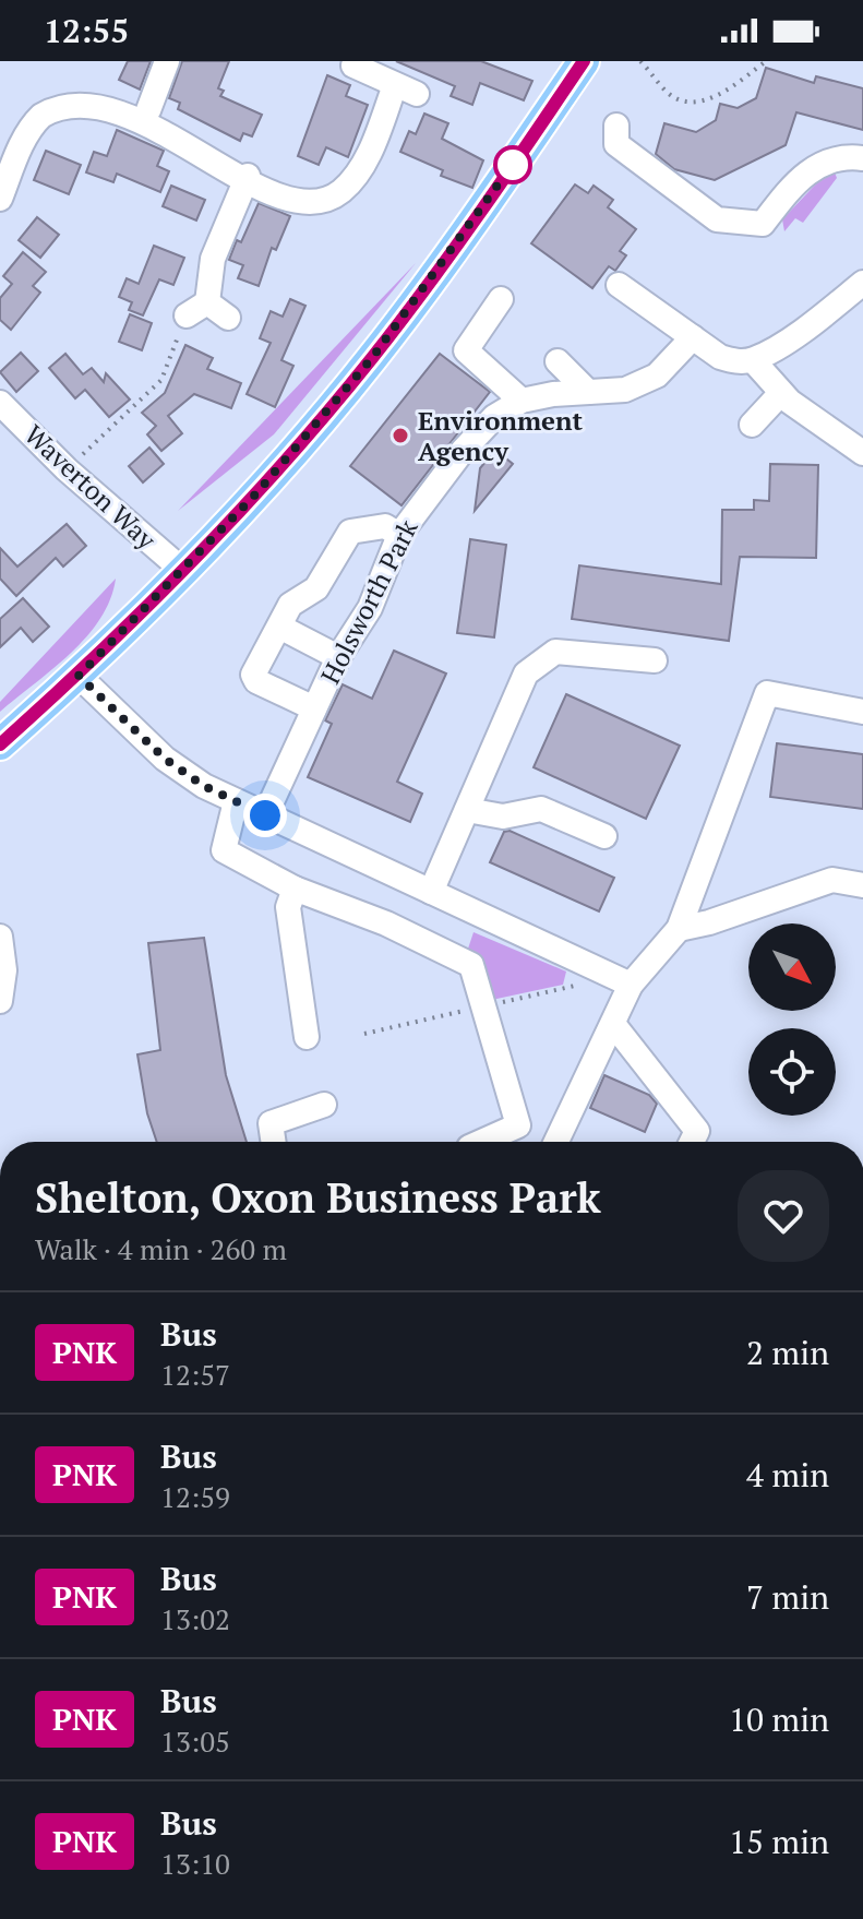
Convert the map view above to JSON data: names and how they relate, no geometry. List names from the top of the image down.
{
  "streets": {
    "street": ["Waverton Way", "Holsworth Park"]
  },
  "places": ["Environment Agency"],
  "lines": ["bus line PNK"],
  "north": "bottom right",
  "page": {
    "status": "12:55",
    "heading": ["Shelton, Oxon Business Park", "Walk · 4 min · 260 m"],
    "list": [
      {
        "mark": "PNK",
        "name": "Bus",
        "note": "12:57",
        "value": "2 min"
      },
      {
        "mark": "PNK",
        "name": "Bus",
        "note": "12:59",
        "value": "4 min"
      },
      {
        "mark": "PNK",
        "name": "Bus",
        "note": "13:02",
        "value": "7 min"
      },
      {
        "mark": "PNK",
        "name": "Bus",
        "note": "13:05",
        "value": "10 min"
      },
      {
        "mark": "PNK",
        "name": "Bus",
        "note": "13:10",
        "value": "15 min"
      }
    ]
  }
}
